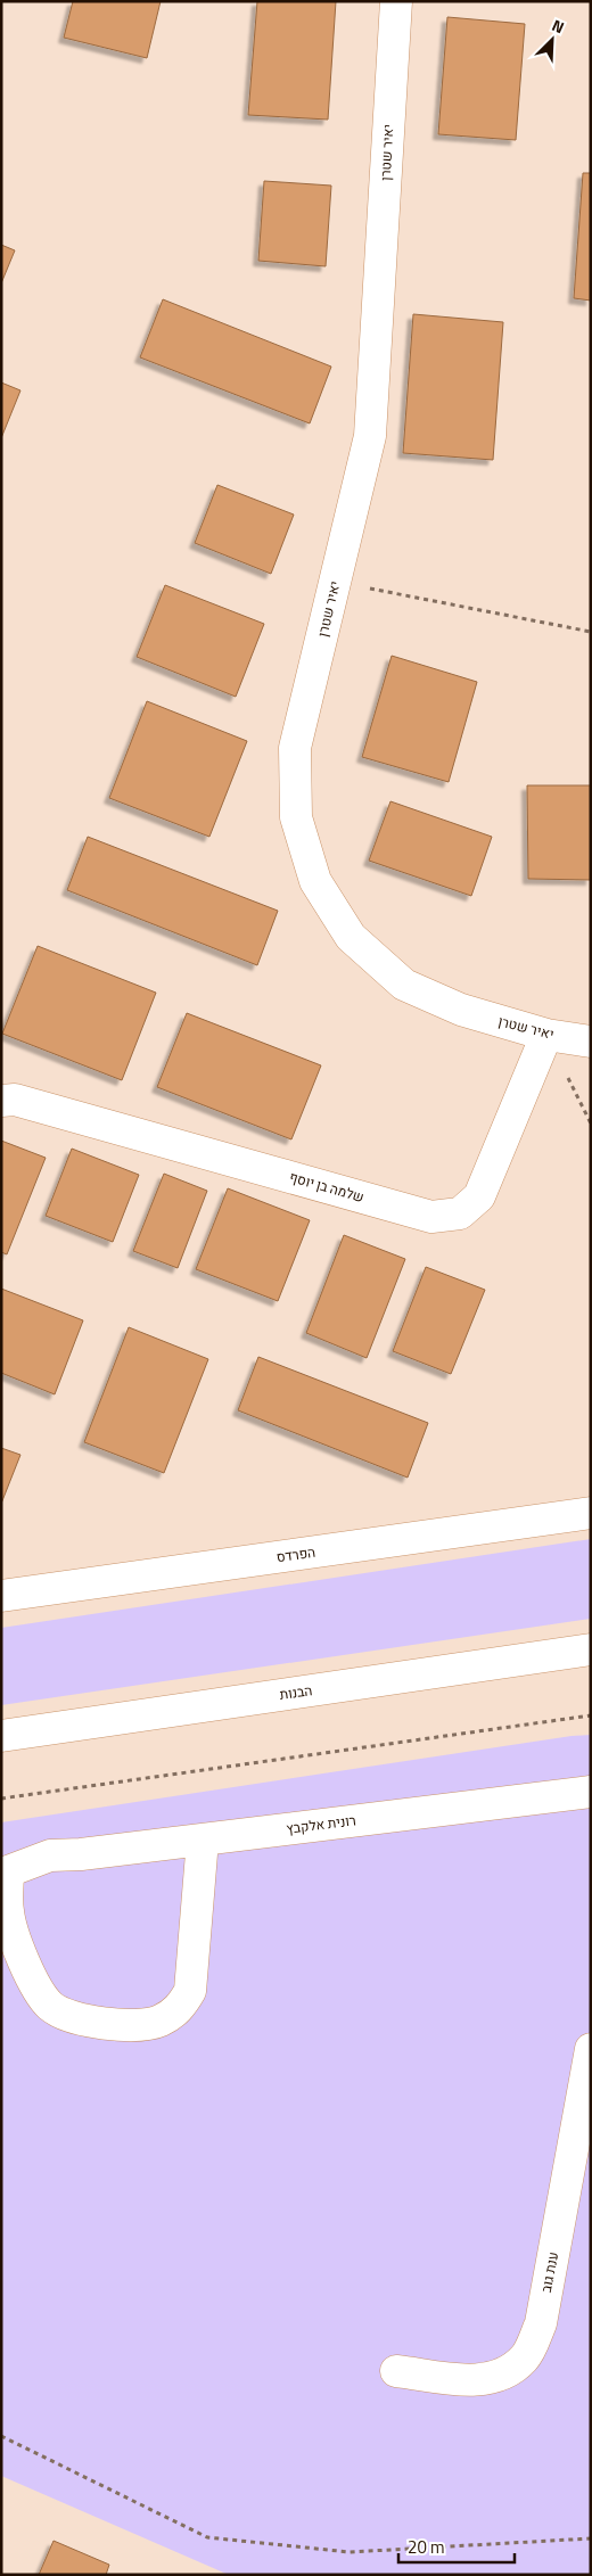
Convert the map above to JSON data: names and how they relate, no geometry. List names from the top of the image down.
{
  "streets": {
    "street": [
      "יאיר שטרן",
      "שלמה בן יוסף",
      "הפרדס",
      "הבנות",
      "רונית אלקבץ",
      "ענת גוב"
    ]
  },
  "crossings": [
    ["יאיר שטרן", "שלמה בן יוסף"]
  ],
  "scale_bar": "20 m",
  "north": "top right"
}
